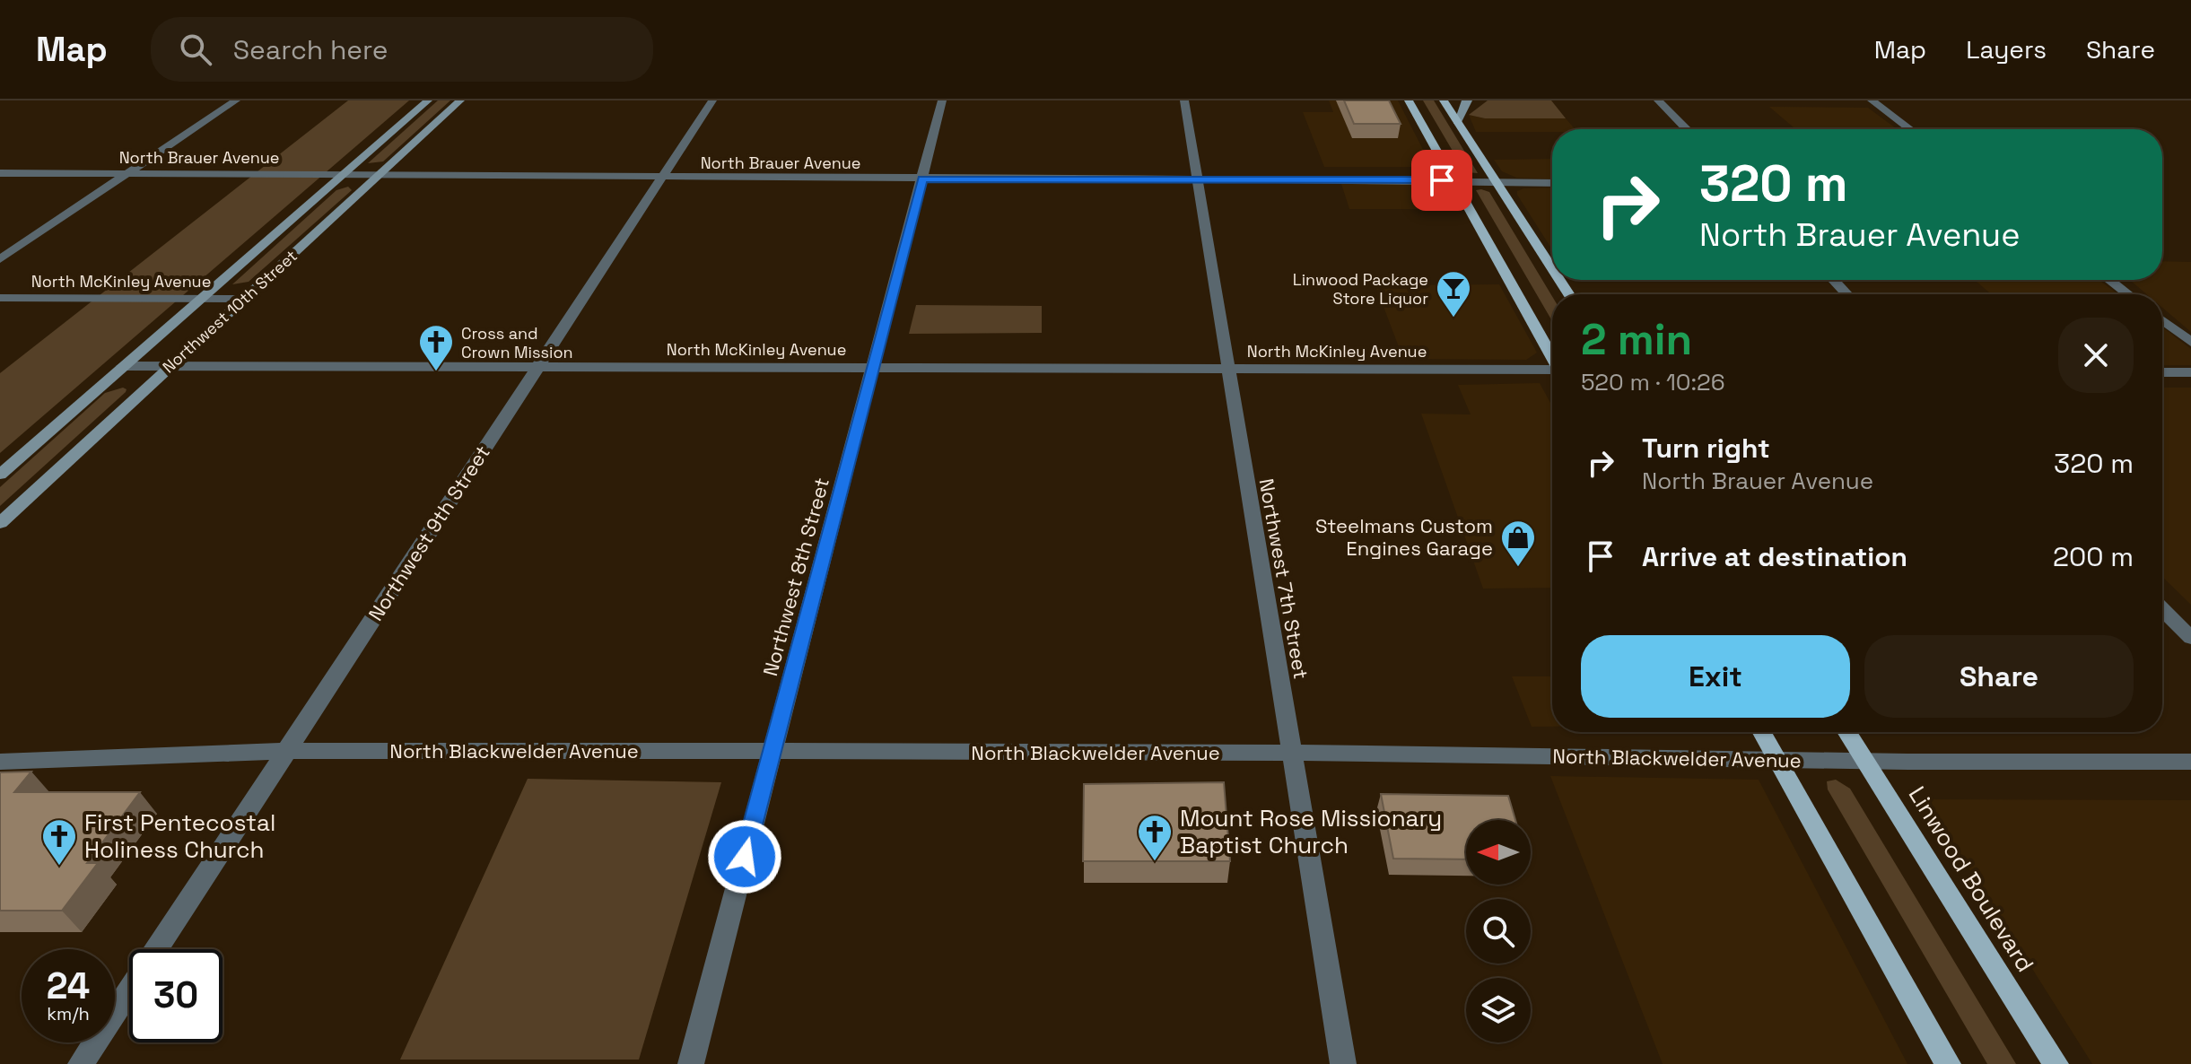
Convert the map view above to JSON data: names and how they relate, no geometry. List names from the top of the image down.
{
  "streets": {
    "main road": ["Northwest 10th Street", "Linwood Boulevard"],
    "street": [
      "North Brauer Avenue",
      "North McKinley Avenue",
      "Northwest 9th Street",
      "Northwest 8th Street",
      "Northwest 7th Street",
      "North Blackwelder Avenue"
    ]
  },
  "crossings": [
    ["North Brauer Avenue", "Northwest 10th Street"],
    ["North Brauer Avenue", "Northwest 9th Street"],
    ["North Brauer Avenue", "Northwest 8th Street"],
    ["North Brauer Avenue", "Northwest 7th Street"],
    ["North McKinley Avenue", "Northwest 10th Street"],
    ["North McKinley Avenue", "Northwest 9th Street"],
    ["North McKinley Avenue", "Northwest 8th Street"],
    ["North McKinley Avenue", "Northwest 7th Street"],
    ["Northwest 9th Street", "North Blackwelder Avenue"],
    ["Northwest 8th Street", "North Blackwelder Avenue"],
    ["Northwest 7th Street", "North Blackwelder Avenue"],
    ["North Blackwelder Avenue", "Linwood Boulevard"]
  ],
  "places": {
    "bar": ["Linwood Package Store Liquor"],
    "church": ["Cross and Crown Mission", "Mount Rose Missionary Baptist Church", "First Pentecostal Holiness Church"],
    "shop": ["Steelmans Custom Engines Garage"]
  },
  "north": "left",
  "page": {
    "header": "Map",
    "search": "Search here",
    "nav": ["Map", "Layers", "Share"],
    "turn": ["320 m", "North Brauer Avenue"],
    "heading": ["2 min", "520 m · 10:26"],
    "list": [
      {
        "name": "Turn right",
        "note": "North Brauer Avenue",
        "value": "320 m"
      },
      {
        "name": "Arrive at destination",
        "value": "200 m"
      }
    ],
    "buttons": ["Exit", "Share"],
    "speed": "24 km/h",
    "limit": "30"
  }
}
